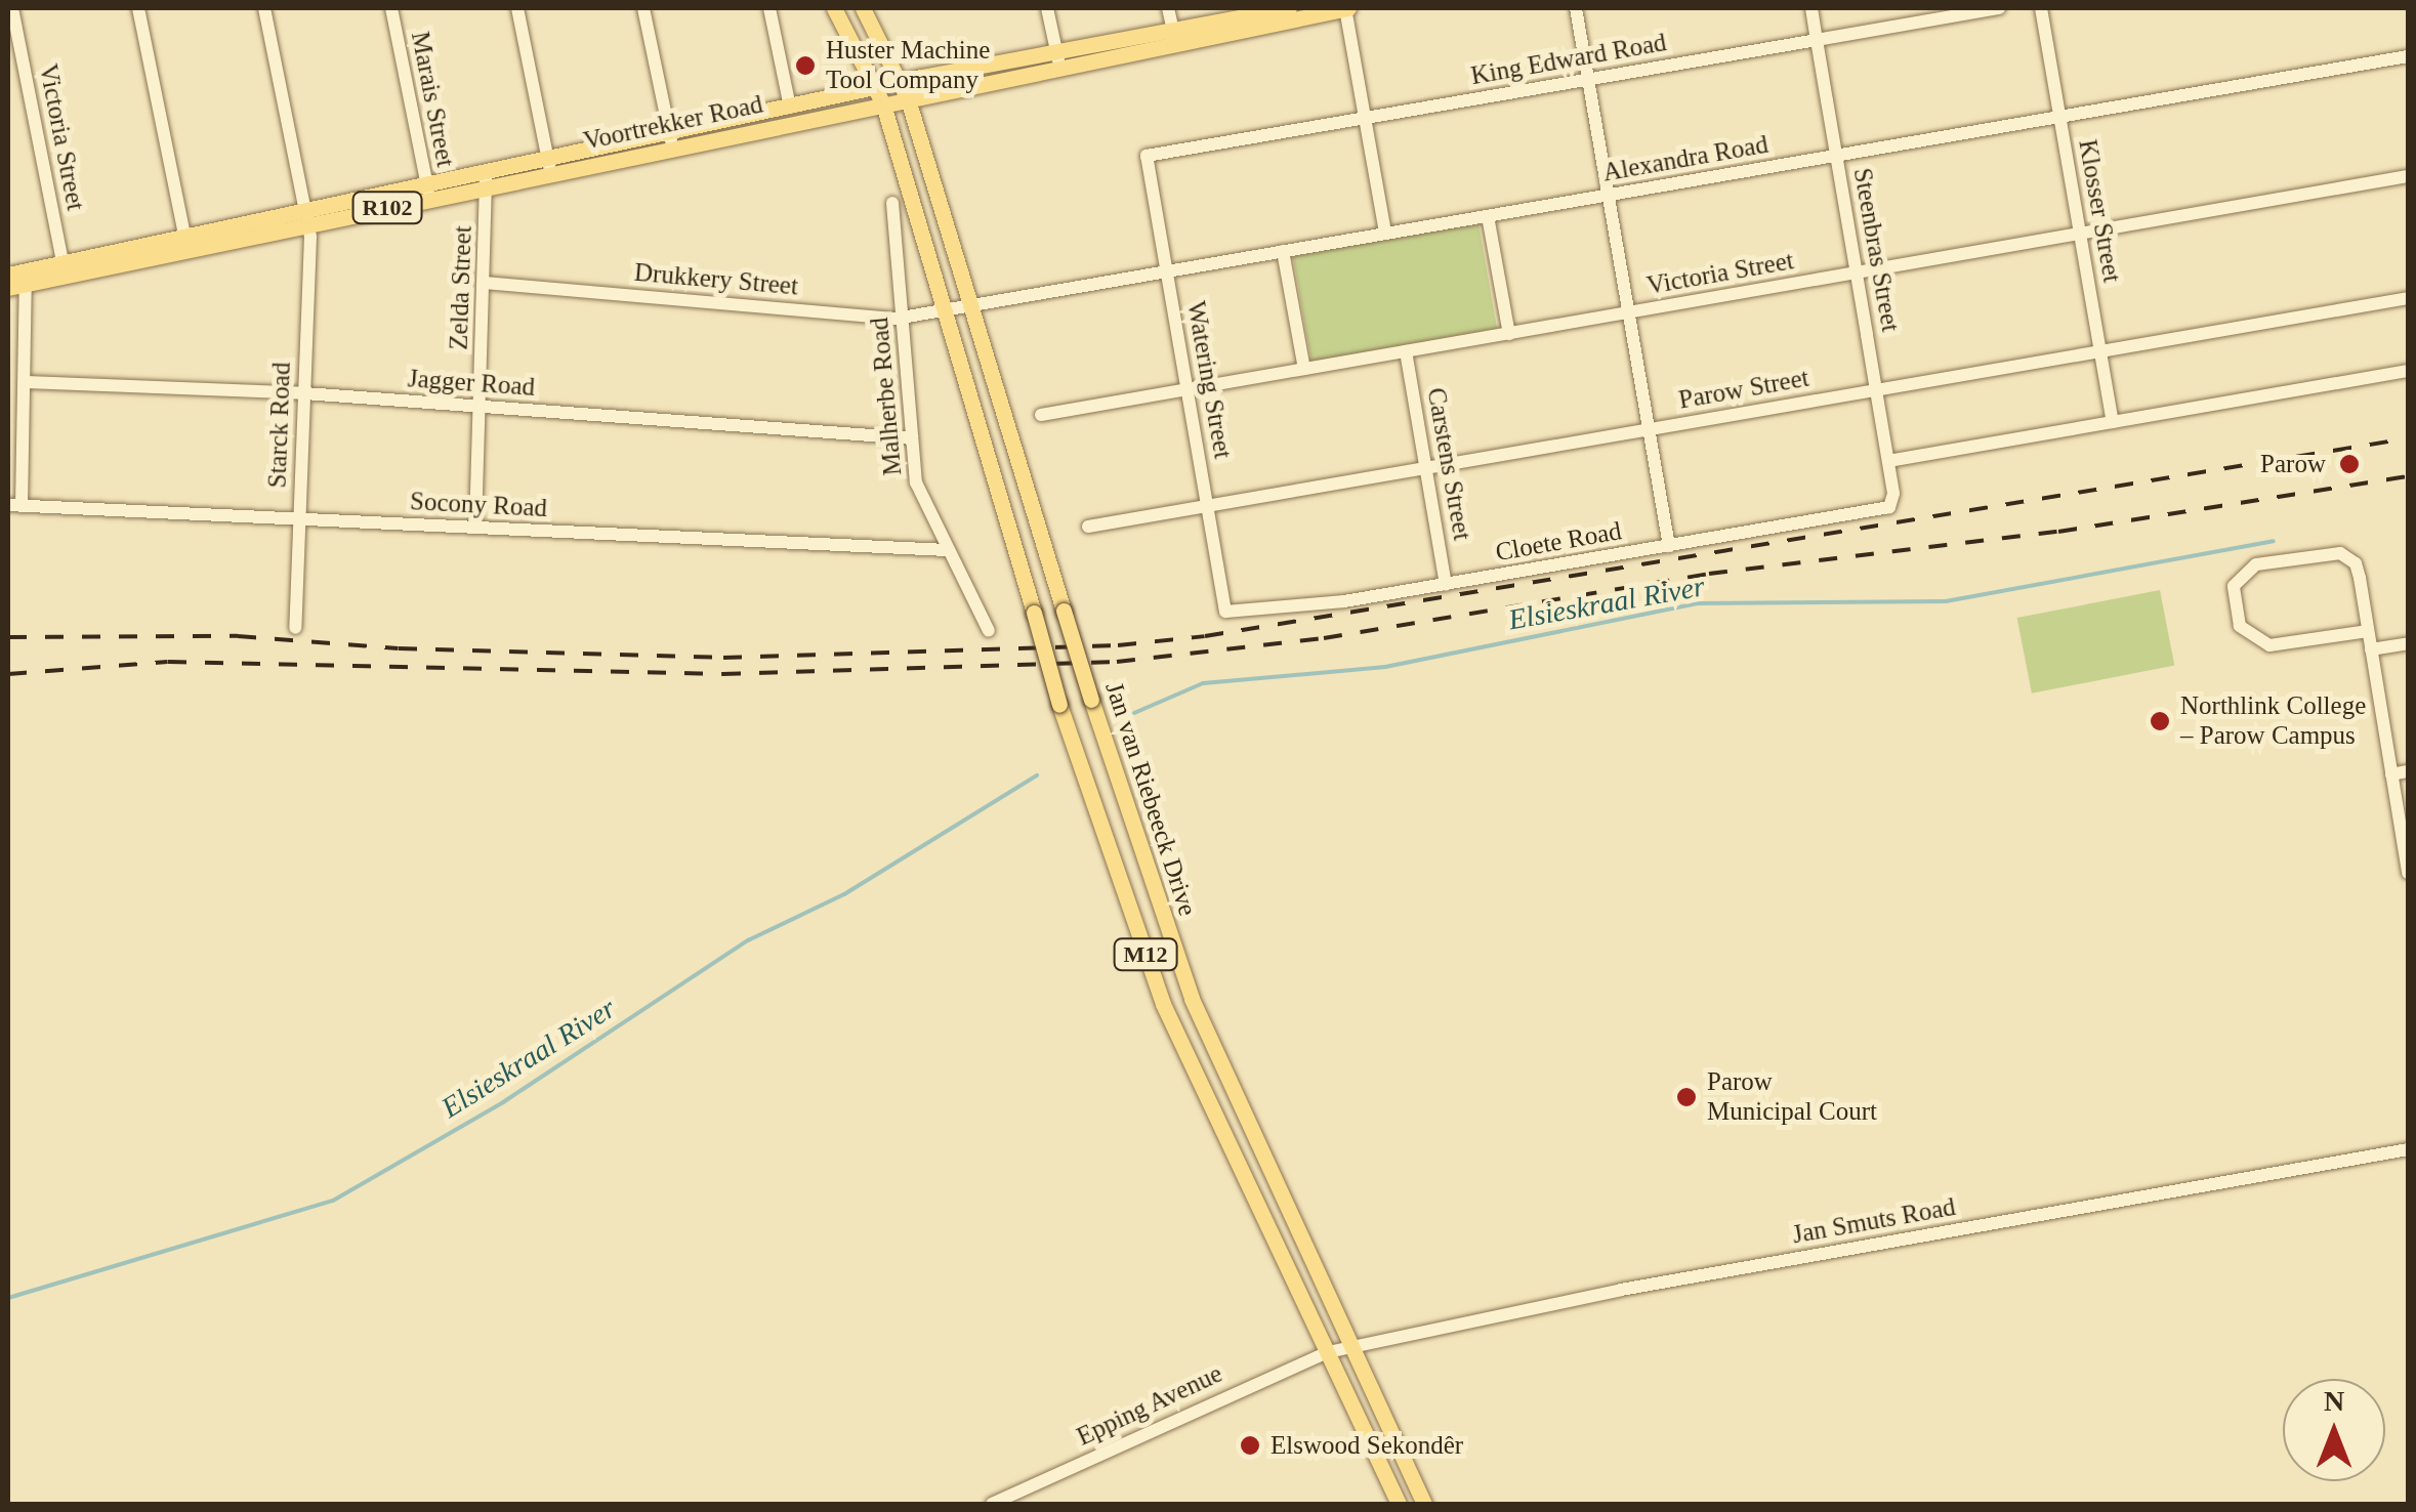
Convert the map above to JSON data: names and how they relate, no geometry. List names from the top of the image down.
{
  "streets": {
    "main road": [
      "Voortrekker Road",
      "R102",
      "Jan van Riebeeck Drive",
      "M12"
    ],
    "street": [
      "King Edward Road",
      "Marais Street",
      "Victoria Street",
      "Alexandra Road",
      "Klosser Street",
      "Steenbras Street",
      "Drukkery Street",
      "Zelda Street",
      "Watering Street",
      "Jagger Road",
      "Parow Street",
      "Malherbe Road",
      "Starck Road",
      "Carstens Street",
      "Socony Road",
      "Cloete Road",
      "Jan Smuts Road",
      "Epping Avenue"
    ]
  },
  "crossings": [
    ["King Edward Road", "Steenbras Street"],
    ["King Edward Road", "Watering Street"],
    ["Marais Street", "Voortrekker Road"],
    ["Voortrekker Road", "Victoria Street"],
    ["Voortrekker Road", "Zelda Street"],
    ["Voortrekker Road", "Starck Road"],
    ["Voortrekker Road", "Jan van Riebeeck Drive"],
    ["Voortrekker Road", "M12"],
    ["Victoria Street", "Klosser Street"],
    ["Victoria Street", "Steenbras Street"],
    ["Victoria Street", "Watering Street"],
    ["Victoria Street", "Carstens Street"],
    ["Alexandra Road", "Klosser Street"],
    ["Alexandra Road", "Steenbras Street"],
    ["Alexandra Road", "Drukkery Street"],
    ["Alexandra Road", "Watering Street"],
    ["Alexandra Road", "Jan van Riebeeck Drive"],
    ["Alexandra Road", "M12"],
    ["Klosser Street", "Parow Street"],
    ["Steenbras Street", "Parow Street"],
    ["Steenbras Street", "Cloete Road"],
    ["Drukkery Street", "Zelda Street"],
    ["Drukkery Street", "Malherbe Road"],
    ["Drukkery Street", "M12"],
    ["Zelda Street", "Jagger Road"],
    ["Zelda Street", "Socony Road"],
    ["Watering Street", "Parow Street"],
    ["Watering Street", "Cloete Road"],
    ["Jagger Road", "Malherbe Road"],
    ["Jagger Road", "Starck Road"],
    ["Parow Street", "Carstens Street"],
    ["Malherbe Road", "Socony Road"],
    ["Starck Road", "Socony Road"],
    ["Carstens Street", "Cloete Road"],
    ["Jan van Riebeeck Drive", "M12"],
    ["Jan van Riebeeck Drive", "Jan Smuts Road"],
    ["M12", "Jan Smuts Road"],
    ["M12", "Epping Avenue"],
    ["Jan Smuts Road", "Epping Avenue"]
  ],
  "water": ["Elsieskraal River"],
  "places": [
    "Huster Machine Tool Company",
    "Parow",
    "Northlink College – Parow Campus",
    "Parow Municipal Court",
    "Elswood Sekondêr"
  ],
  "north": "top"
}
